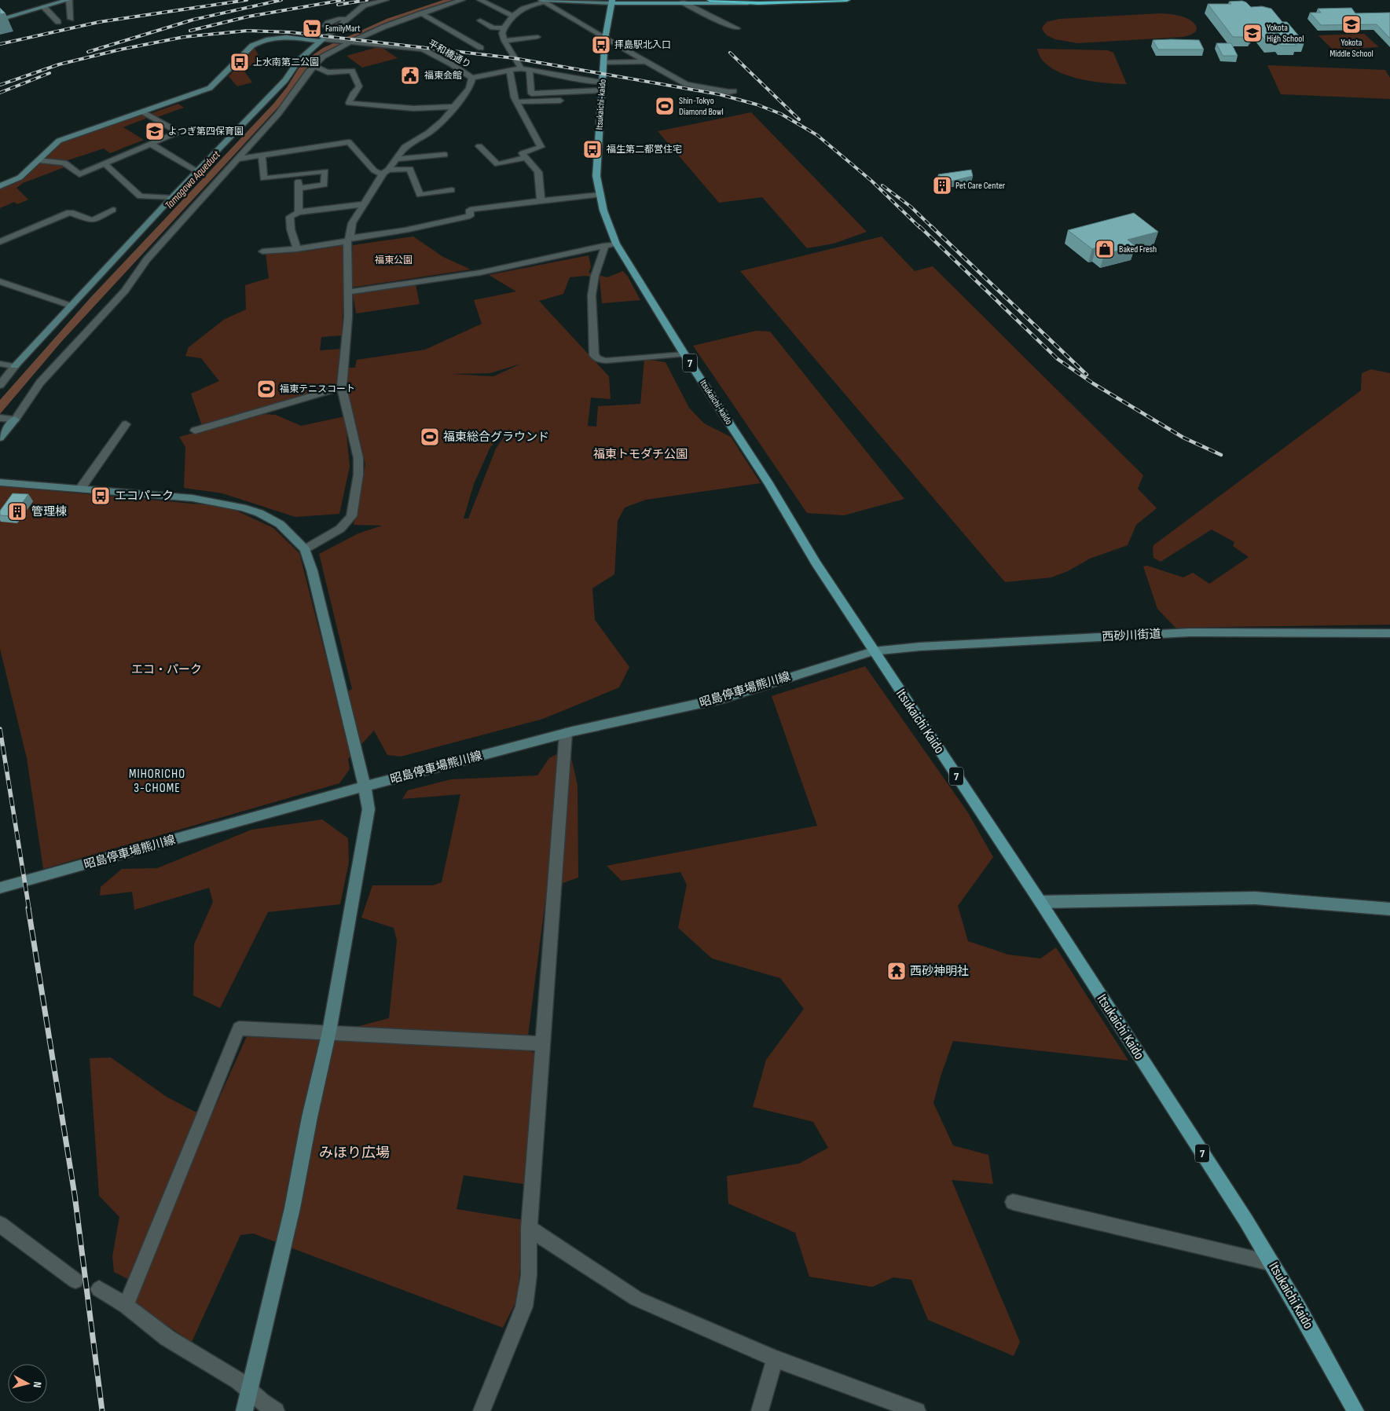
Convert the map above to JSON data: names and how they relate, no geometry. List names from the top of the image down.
{
  "streets": {
    "main road": ["Itsukaichi-kaido", "7", "Itsukaichi Kaido"],
    "street": ["平和橋通り", "西砂川街道", "昭島停車場熊川線"]
  },
  "crossings": [
    ["Itsukaichi-kaido", "7"],
    ["Itsukaichi-kaido", "西砂川街道"],
    ["Itsukaichi-kaido", "昭島停車場熊川線"],
    ["Itsukaichi-kaido", "Itsukaichi Kaido"],
    ["西砂川街道", "昭島停車場熊川線"],
    ["西砂川街道", "Itsukaichi Kaido"],
    ["昭島停車場熊川線", "Itsukaichi Kaido"]
  ],
  "districts": ["MIHORICHO 3-CHOME"],
  "water": ["Tamagawa Aqueduct"],
  "parks": [
    "福東公園",
    "福東トモダチ公園",
    "エコ・パーク",
    "みほり広場"
  ],
  "places": {
    "school or university": ["Yokota Middle School", "Yokota High School", "よつぎ第四保育園"],
    "supermarket": ["FamilyMart"],
    "bus stop": [
      "拝島駅北入口",
      "上水南第二公園",
      "福生第二都営住宅",
      "エコパーク"
    ],
    "public building": ["福東会館"],
    "sports": ["Shin-Tokyo Diamond Bowl", "福東テニスコート", "福東総合グラウンド"],
    "building": ["Pet Care Center", "管理棟"],
    "shop": ["Baked Fresh"],
    "temple": ["西砂神明社"]
  },
  "north": "right"
}
